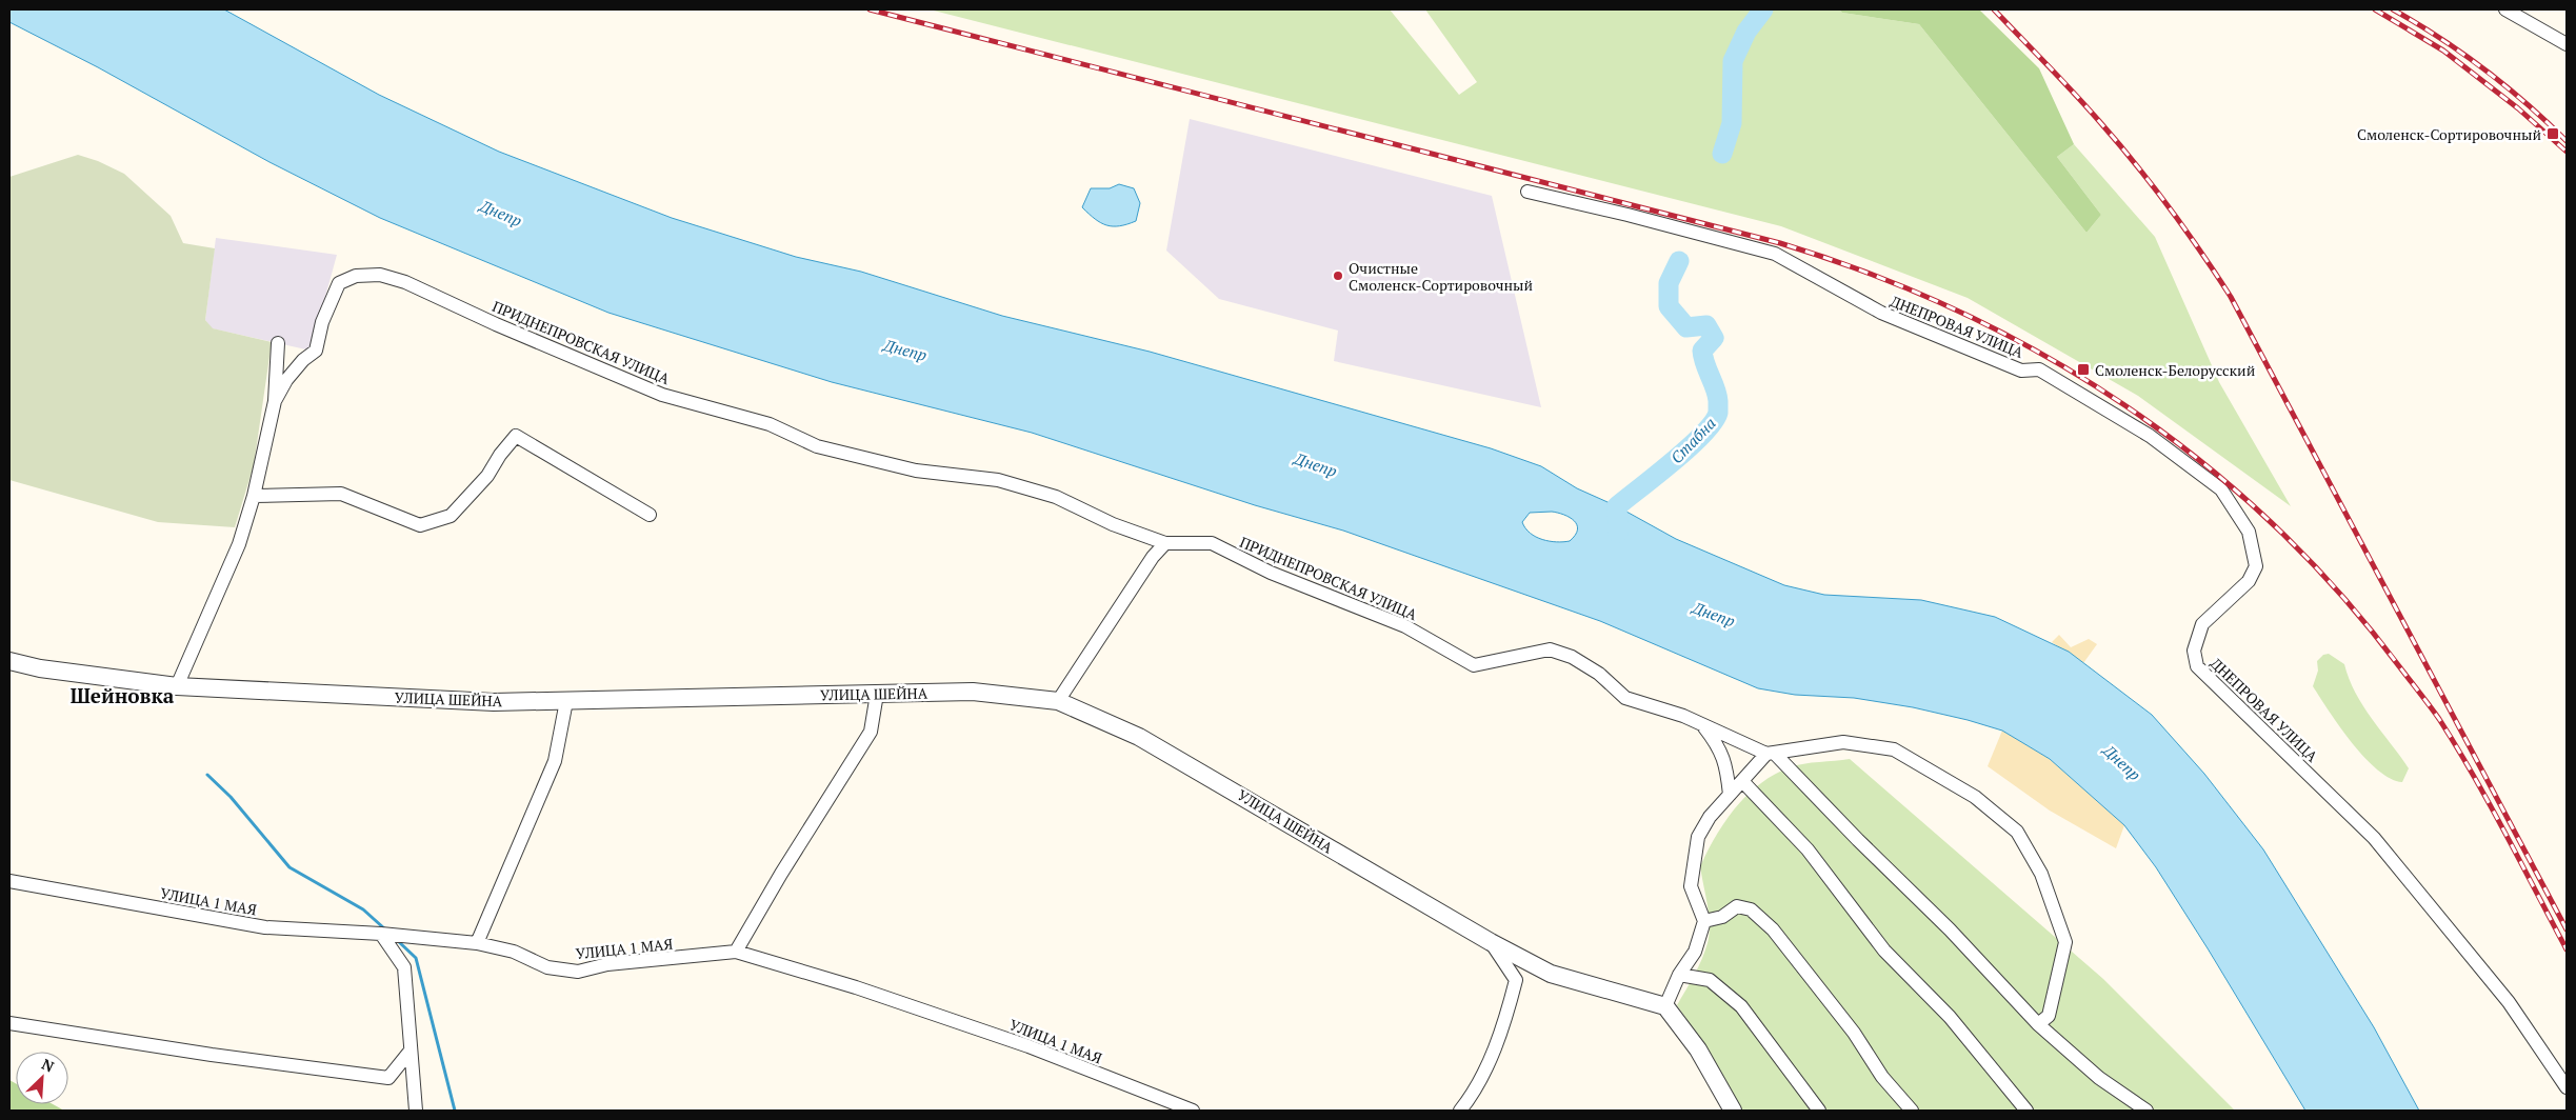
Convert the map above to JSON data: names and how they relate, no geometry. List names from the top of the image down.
{
  "streets": {
    "street": [
      "ДНЕПРОВАЯ УЛИЦА",
      "ПРИДНЕПРОВСКАЯ УЛИЦА",
      "УЛИЦА ШЕЙНА",
      "УЛИЦА 1 МАЯ"
    ]
  },
  "districts": ["Шейновка"],
  "water": ["Днепр", "Стабна"],
  "places": {
    "transit": ["Смоленск-Сортировочный", "Смоленск-Белорусский"],
    "other": ["Очистные Смоленск-Сортировочный"]
  },
  "north": "top right"
}
